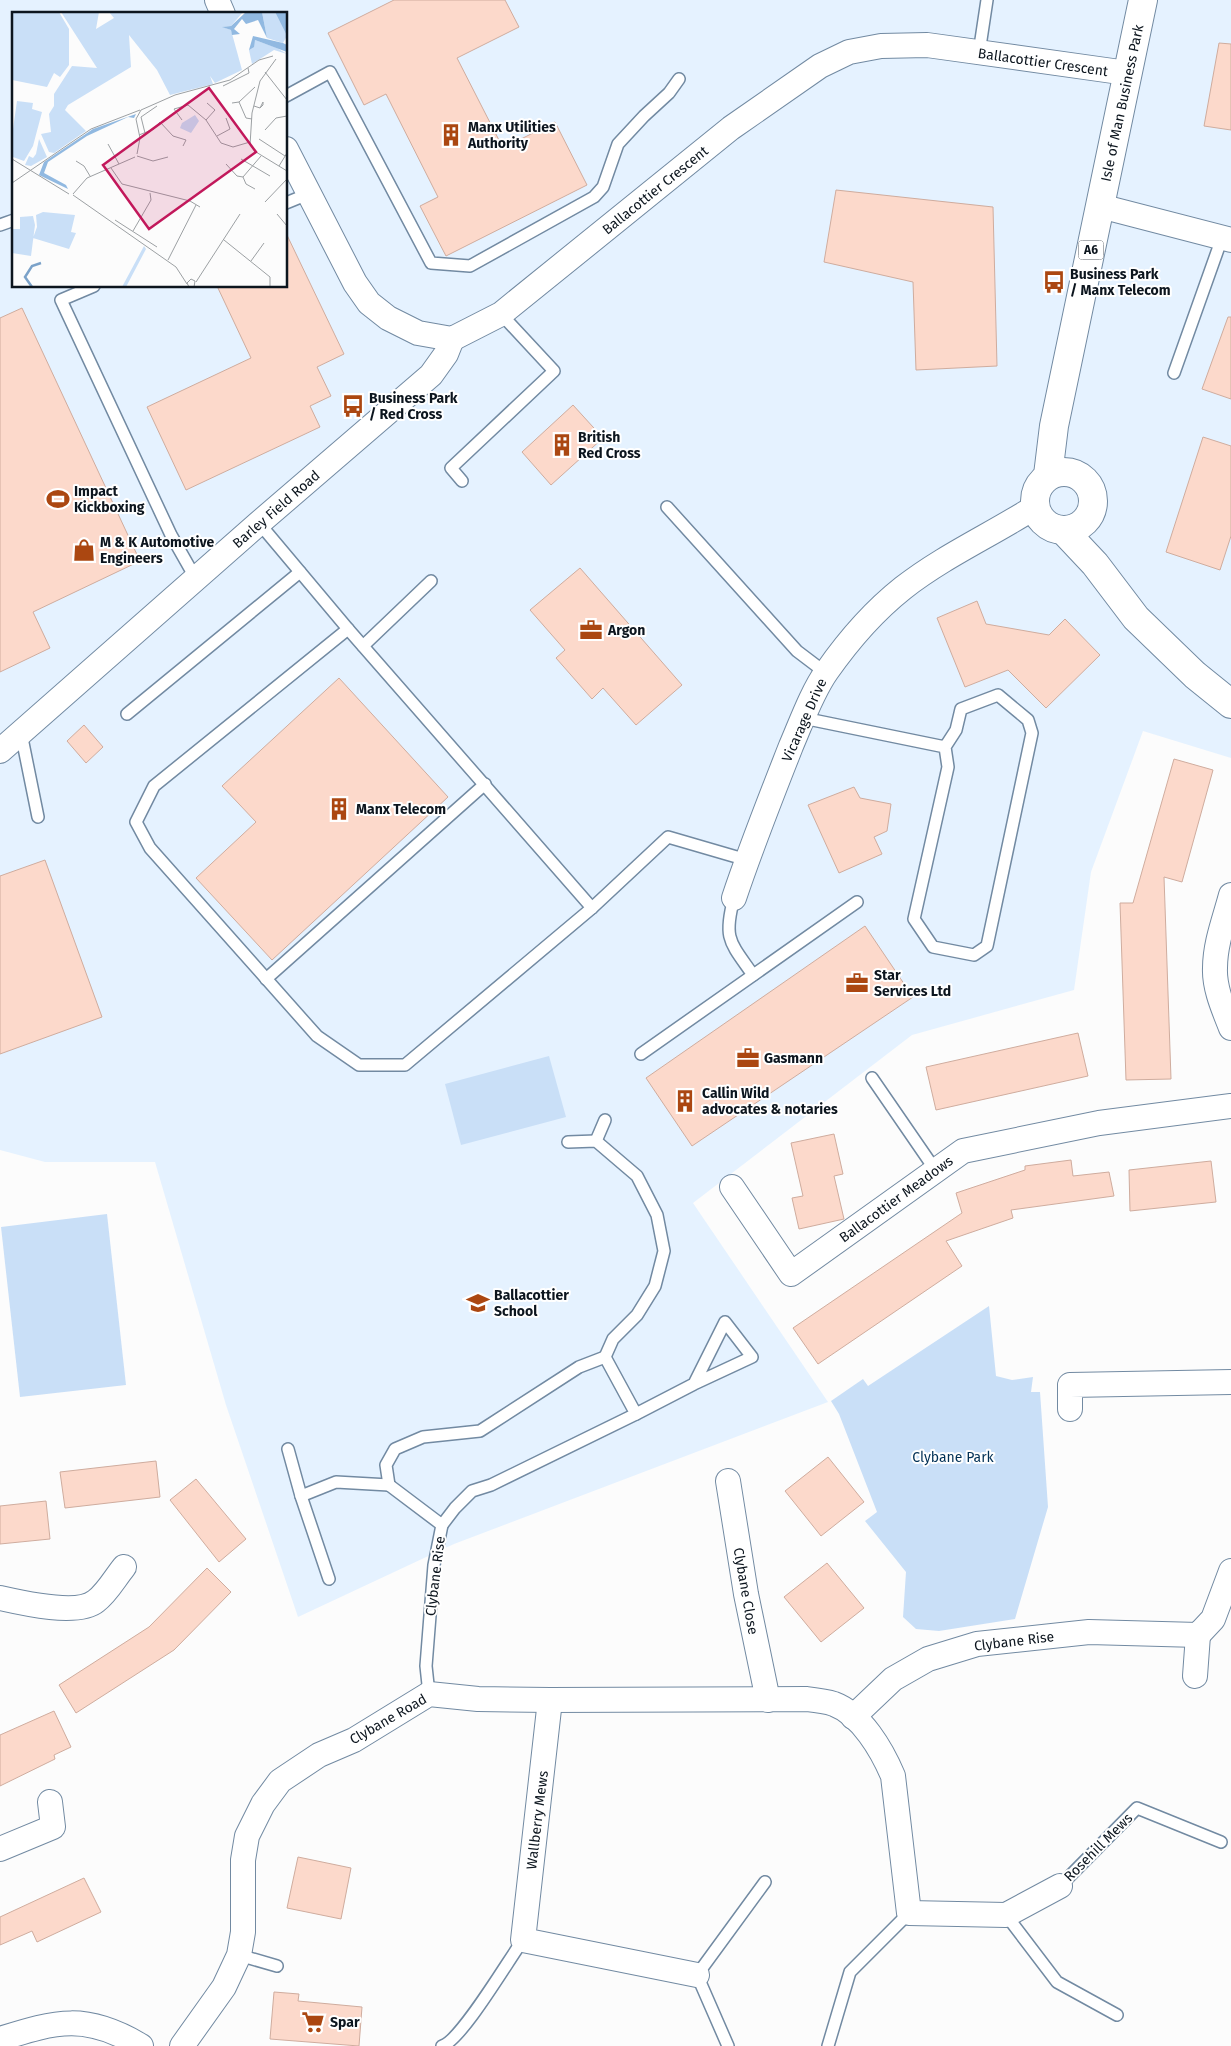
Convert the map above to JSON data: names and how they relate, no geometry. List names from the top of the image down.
{
  "streets": {
    "highway": ["Isle of Man Business Park", "A6"],
    "street": [
      "Ballacottier Crescent",
      "Barley Field Road",
      "Vicarage Drive",
      "Ballacottier Meadows",
      "Clybane Rise",
      "Clybane Close",
      "Clybane Road",
      "Wallberry Mews",
      "Rosehill Mews"
    ]
  },
  "crossings": [
    ["Ballacottier Crescent", "Isle of Man Business Park"],
    ["Ballacottier Crescent", "Barley Field Road"],
    ["Isle of Man Business Park", "Vicarage Drive"],
    ["Clybane Rise", "Clybane Road"],
    ["Clybane Close", "Clybane Road"],
    ["Clybane Road", "Wallberry Mews"]
  ],
  "parks": ["Clybane Park"],
  "places": {
    "building": [
      "Manx Utilities Authority",
      "British Red Cross",
      "Manx Telecom",
      "Callin Wild advocates & notaries"
    ],
    "bus stop": ["Business Park / Manx Telecom", "Business Park / Red Cross"],
    "sports": ["Impact Kickboxing"],
    "shop": ["M & K Automotive Engineers"],
    "office": ["Argon", "Star Services Ltd", "Gasmann"],
    "school or university": ["Ballacottier School"],
    "supermarket": ["Spar"]
  }
}
